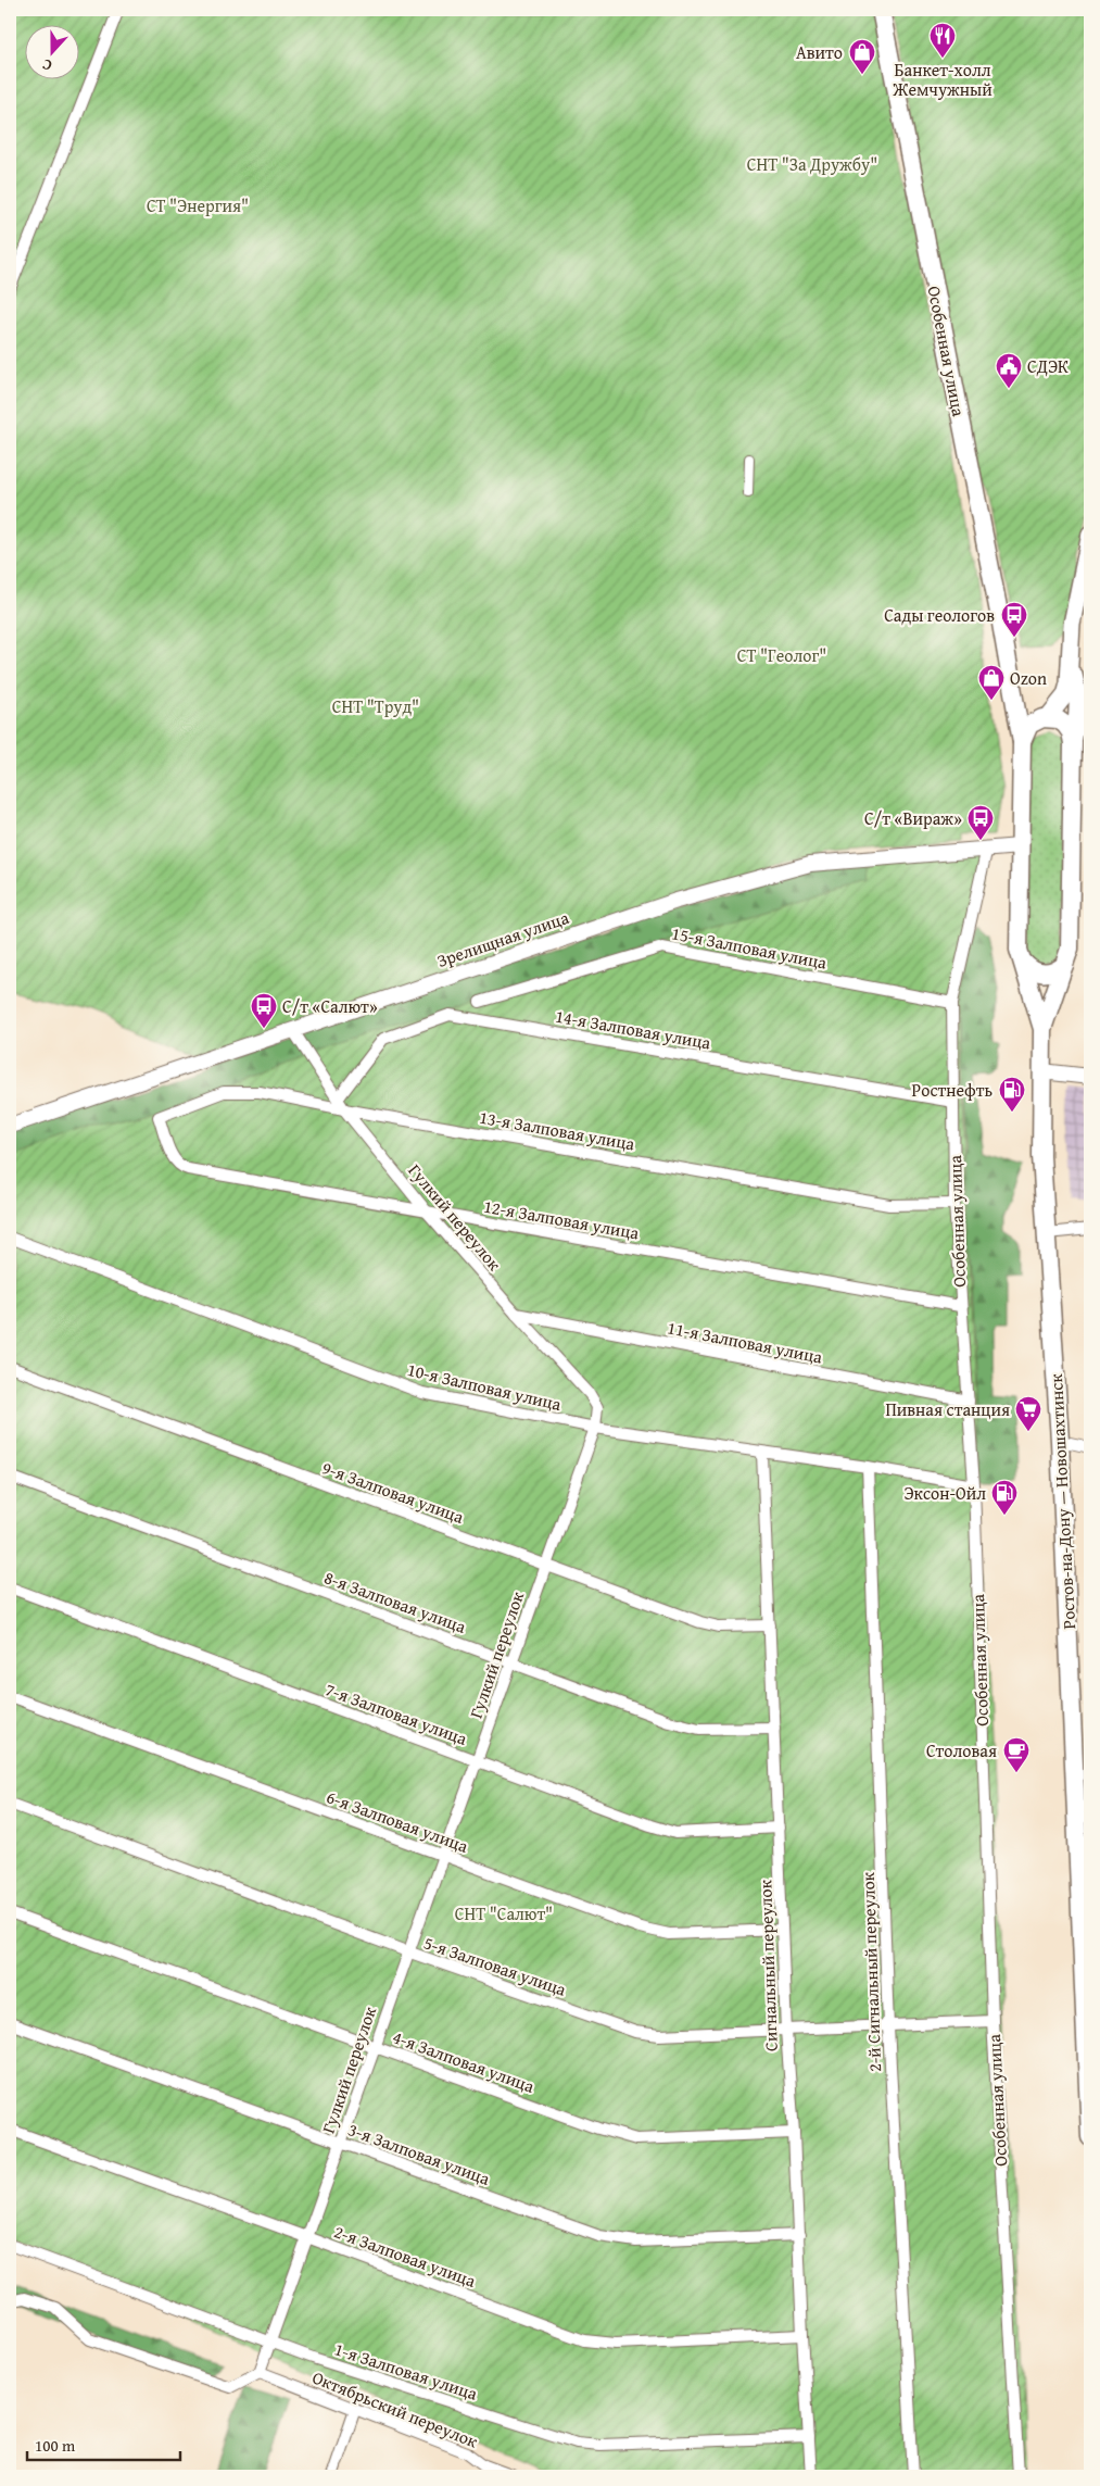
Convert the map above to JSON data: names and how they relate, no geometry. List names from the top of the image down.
{
  "streets": {
    "main road": ["Особенная улица", "Ростов-на-Дону — Новошахтинск"],
    "street": [
      "Зрелищная улица",
      "15-я Залповая улица",
      "14-я Залповая улица",
      "13-я Залповая улица",
      "Гулкий переулок",
      "12-я Залповая улица",
      "11-я Залповая улица",
      "10-я Залповая улица",
      "9-я Залповая улица",
      "8-я Залповая улица",
      "7-я Залповая улица",
      "6-я Залповая улица",
      "5-я Залповая улица",
      "Сигнальный переулок",
      "2-й Сигнальный переулок",
      "4-я Залповая улица",
      "3-я Залповая улица",
      "2-я Залповая улица",
      "1-я Залповая улица",
      "Октябрьский переулок"
    ]
  },
  "crossings": [
    ["Особенная улица", "Зрелищная улица"],
    ["Особенная улица", "15-я Залповая улица"],
    ["Особенная улица", "14-я Залповая улица"],
    ["Особенная улица", "13-я Залповая улица"],
    ["Особенная улица", "12-я Залповая улица"],
    ["Особенная улица", "11-я Залповая улица"],
    ["Особенная улица", "10-я Залповая улица"],
    ["Особенная улица", "Ростов-на-Дону — Новошахтинск"],
    ["Особенная улица", "5-я Залповая улица"],
    ["Зрелищная улица", "Гулкий переулок"],
    ["14-я Залповая улица", "Гулкий переулок"],
    ["13-я Залповая улица", "Гулкий переулок"],
    ["13-я Залповая улица", "12-я Залповая улица"],
    ["Гулкий переулок", "12-я Залповая улица"],
    ["Гулкий переулок", "11-я Залповая улица"],
    ["Гулкий переулок", "10-я Залповая улица"],
    ["Гулкий переулок", "9-я Залповая улица"],
    ["Гулкий переулок", "8-я Залповая улица"],
    ["Гулкий переулок", "7-я Залповая улица"],
    ["Гулкий переулок", "6-я Залповая улица"],
    ["Гулкий переулок", "5-я Залповая улица"],
    ["Гулкий переулок", "4-я Залповая улица"],
    ["Гулкий переулок", "3-я Залповая улица"],
    ["Гулкий переулок", "2-я Залповая улица"],
    ["Гулкий переулок", "1-я Залповая улица"],
    ["Гулкий переулок", "Октябрьский переулок"],
    ["10-я Залповая улица", "Сигнальный переулок"],
    ["10-я Залповая улица", "2-й Сигнальный переулок"],
    ["9-я Залповая улица", "Сигнальный переулок"],
    ["8-я Залповая улица", "Сигнальный переулок"],
    ["7-я Залповая улица", "Сигнальный переулок"],
    ["6-я Залповая улица", "Сигнальный переулок"],
    ["5-я Залповая улица", "Сигнальный переулок"],
    ["5-я Залповая улица", "2-й Сигнальный переулок"],
    ["Сигнальный переулок", "4-я Залповая улица"],
    ["Сигнальный переулок", "3-я Залповая улица"],
    ["Сигнальный переулок", "2-я Залповая улица"],
    ["Сигнальный переулок", "1-я Залповая улица"]
  ],
  "parks": [
    "СНТ \"За Дружбу\"",
    "СТ \"Энергия\"",
    "СТ \"Геолог\"",
    "СНТ \"Труд\"",
    "СНТ \"Салют\""
  ],
  "places": {
    "restaurant": ["Банкет-холл Жемчужный"],
    "shop": ["Авито", "Ozon"],
    "public building": ["СДЭК"],
    "bus stop": ["Сады геологов", "С/т «Вираж»", "С/т «Салют»"],
    "fuel station": ["Ростнефть", "Эксон-Ойл"],
    "supermarket": ["Пивная станция"],
    "cafe": ["Столовая"]
  },
  "scale_bar": "100 m",
  "north": "bottom"
}
